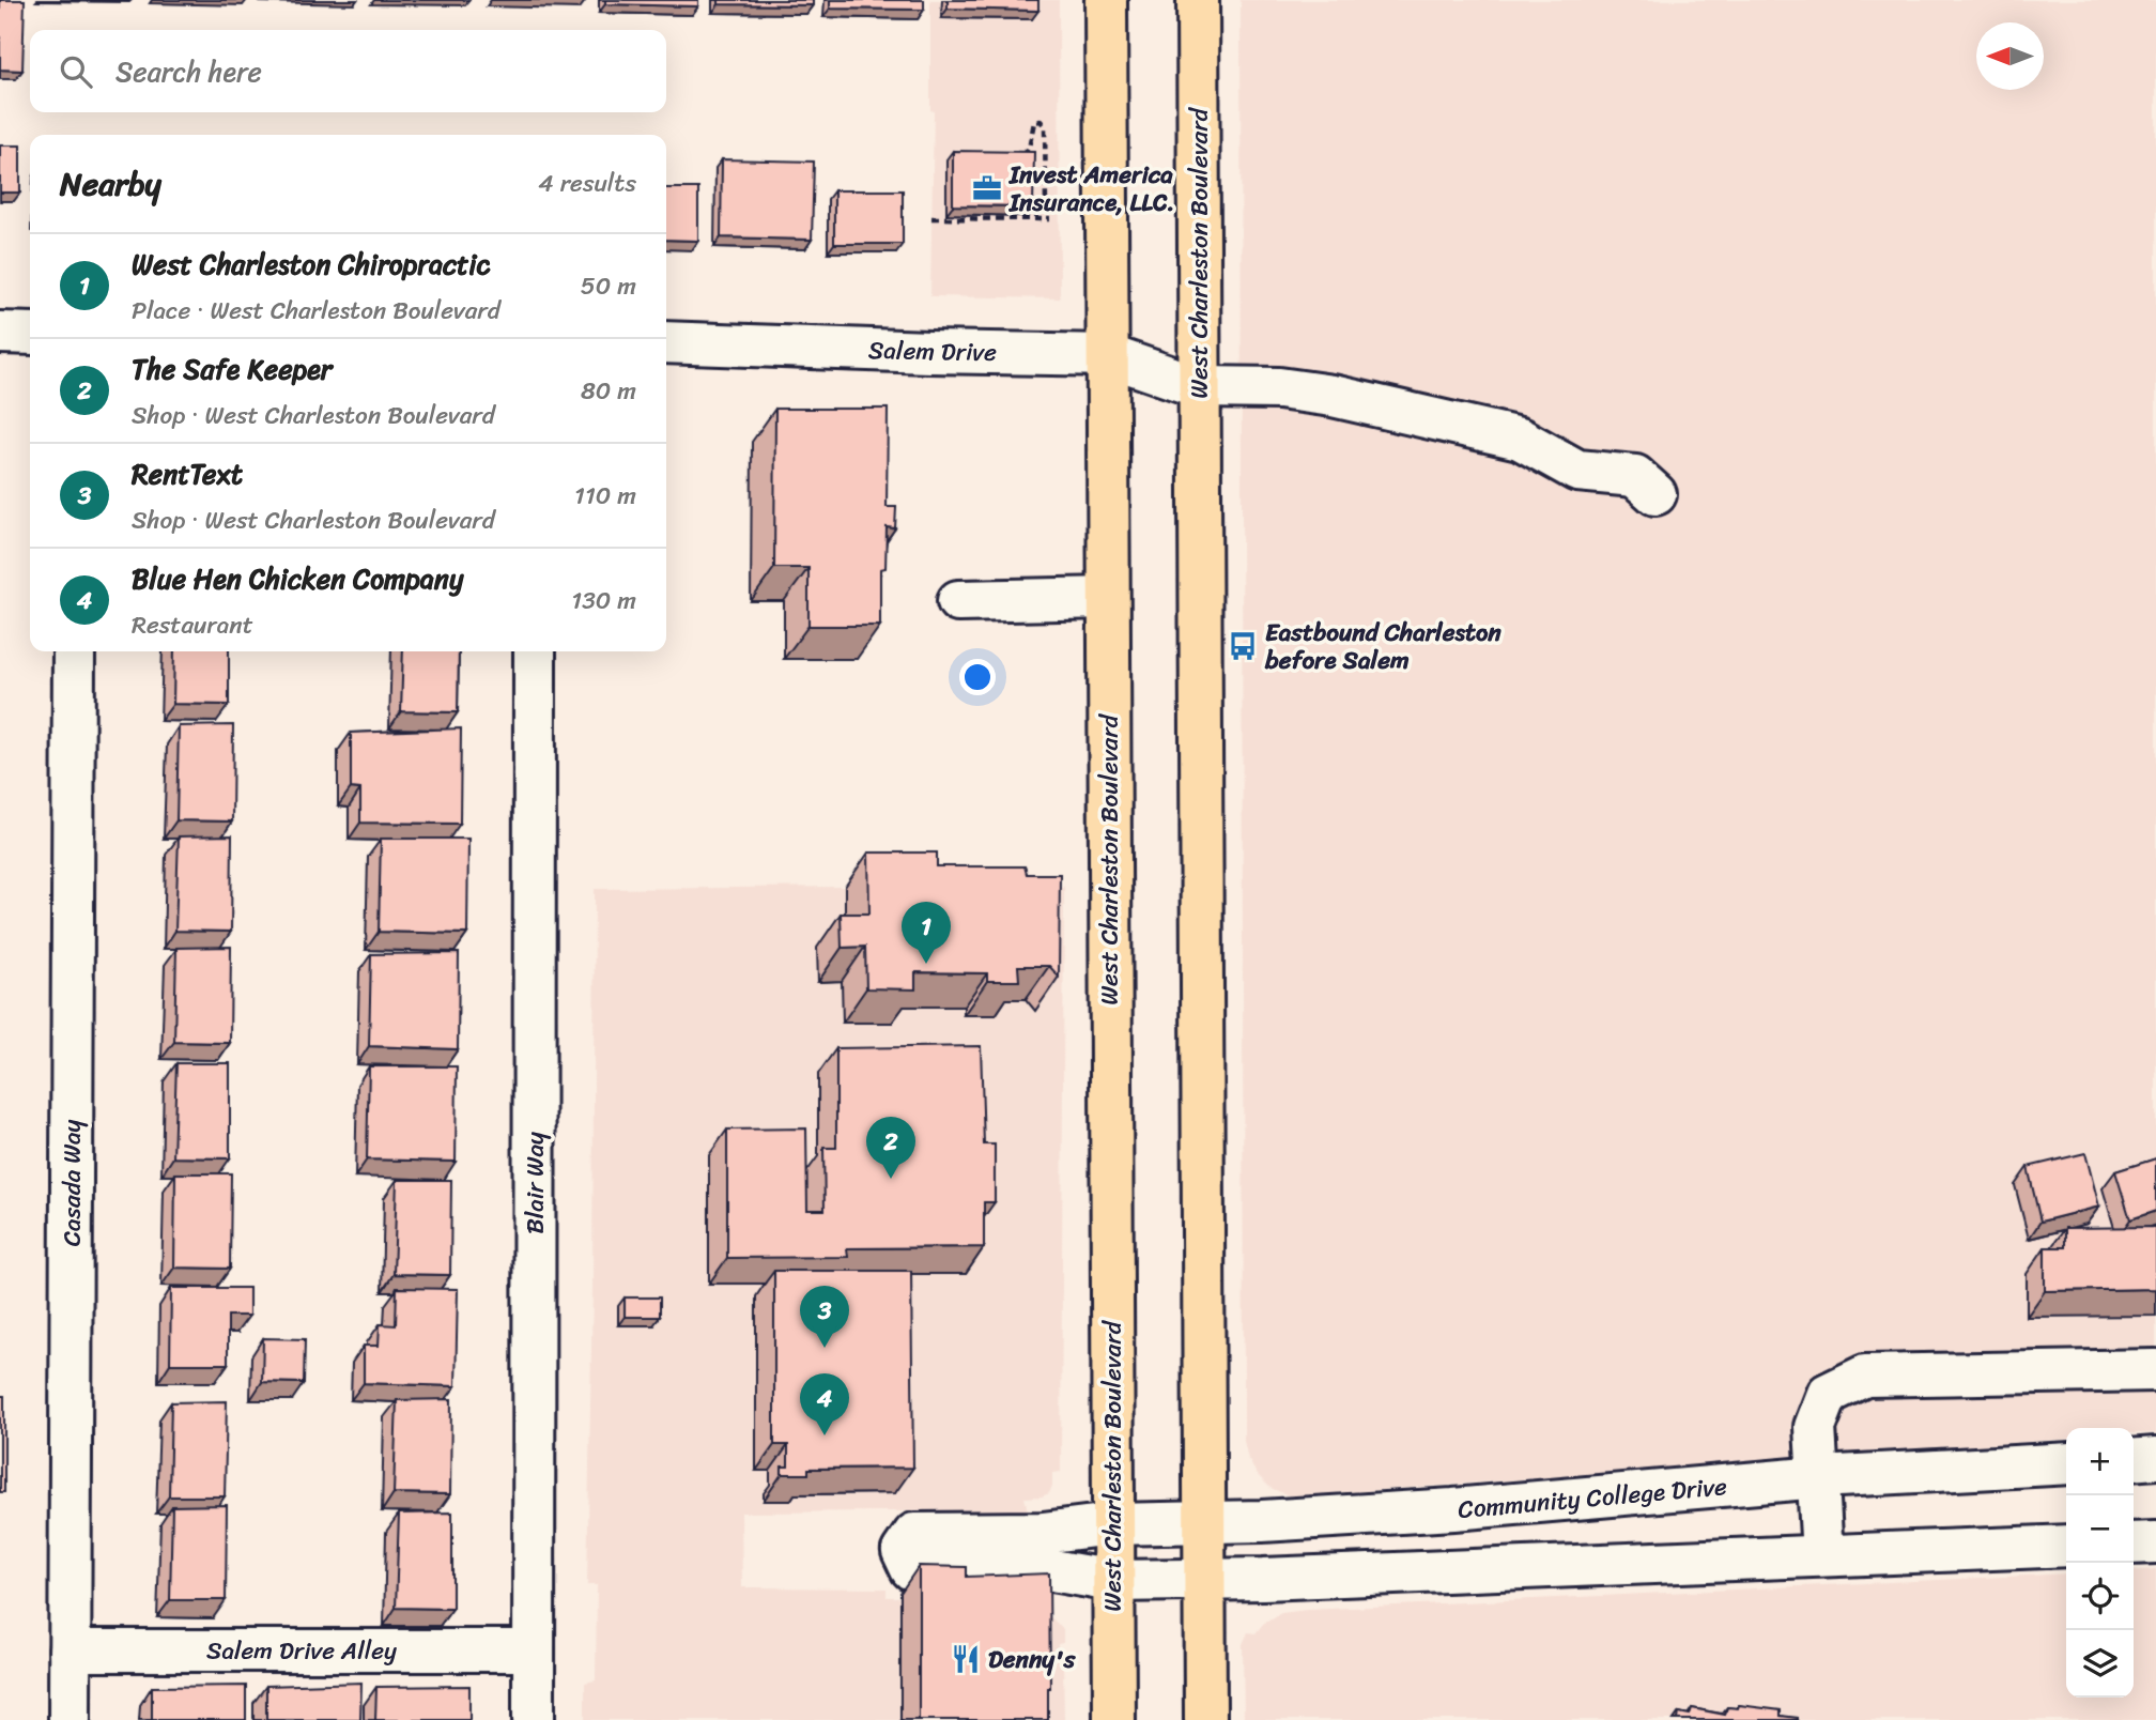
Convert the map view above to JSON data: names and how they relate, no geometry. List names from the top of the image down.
{
  "streets": {
    "main road": ["West Charleston Boulevard"],
    "street": [
      "Salem Drive",
      "Casada Way",
      "Blair Way",
      "Community College Drive",
      "Salem Drive Alley"
    ]
  },
  "crossings": [
    ["West Charleston Boulevard", "Salem Drive"],
    ["West Charleston Boulevard", "Community College Drive"],
    ["Casada Way", "Salem Drive Alley"],
    ["Blair Way", "Salem Drive Alley"]
  ],
  "places": {
    "office": ["Invest America Insurance, LLC."],
    "bus stop": ["Eastbound Charleston before Salem"],
    "restaurant": ["Denny's"]
  },
  "north": "left",
  "page": {
    "search": "Search here",
    "heading": ["Nearby", "4 results"],
    "list": [
      {
        "mark": "1",
        "name": "West Charleston Chiropractic",
        "note": "Place · West Charleston Boulevard",
        "value": "50 m"
      },
      {
        "mark": "2",
        "name": "The Safe Keeper",
        "note": "Shop · West Charleston Boulevard",
        "value": "80 m"
      },
      {
        "mark": "3",
        "name": "RentText",
        "note": "Shop · West Charleston Boulevard",
        "value": "110 m"
      },
      {
        "mark": "4",
        "name": "Blue Hen Chicken Company",
        "note": "Restaurant",
        "value": "130 m"
      }
    ],
    "pins": [
      "1",
      "2",
      "3",
      "4"
    ],
    "map_buttons": ["+", "−"]
  }
}
